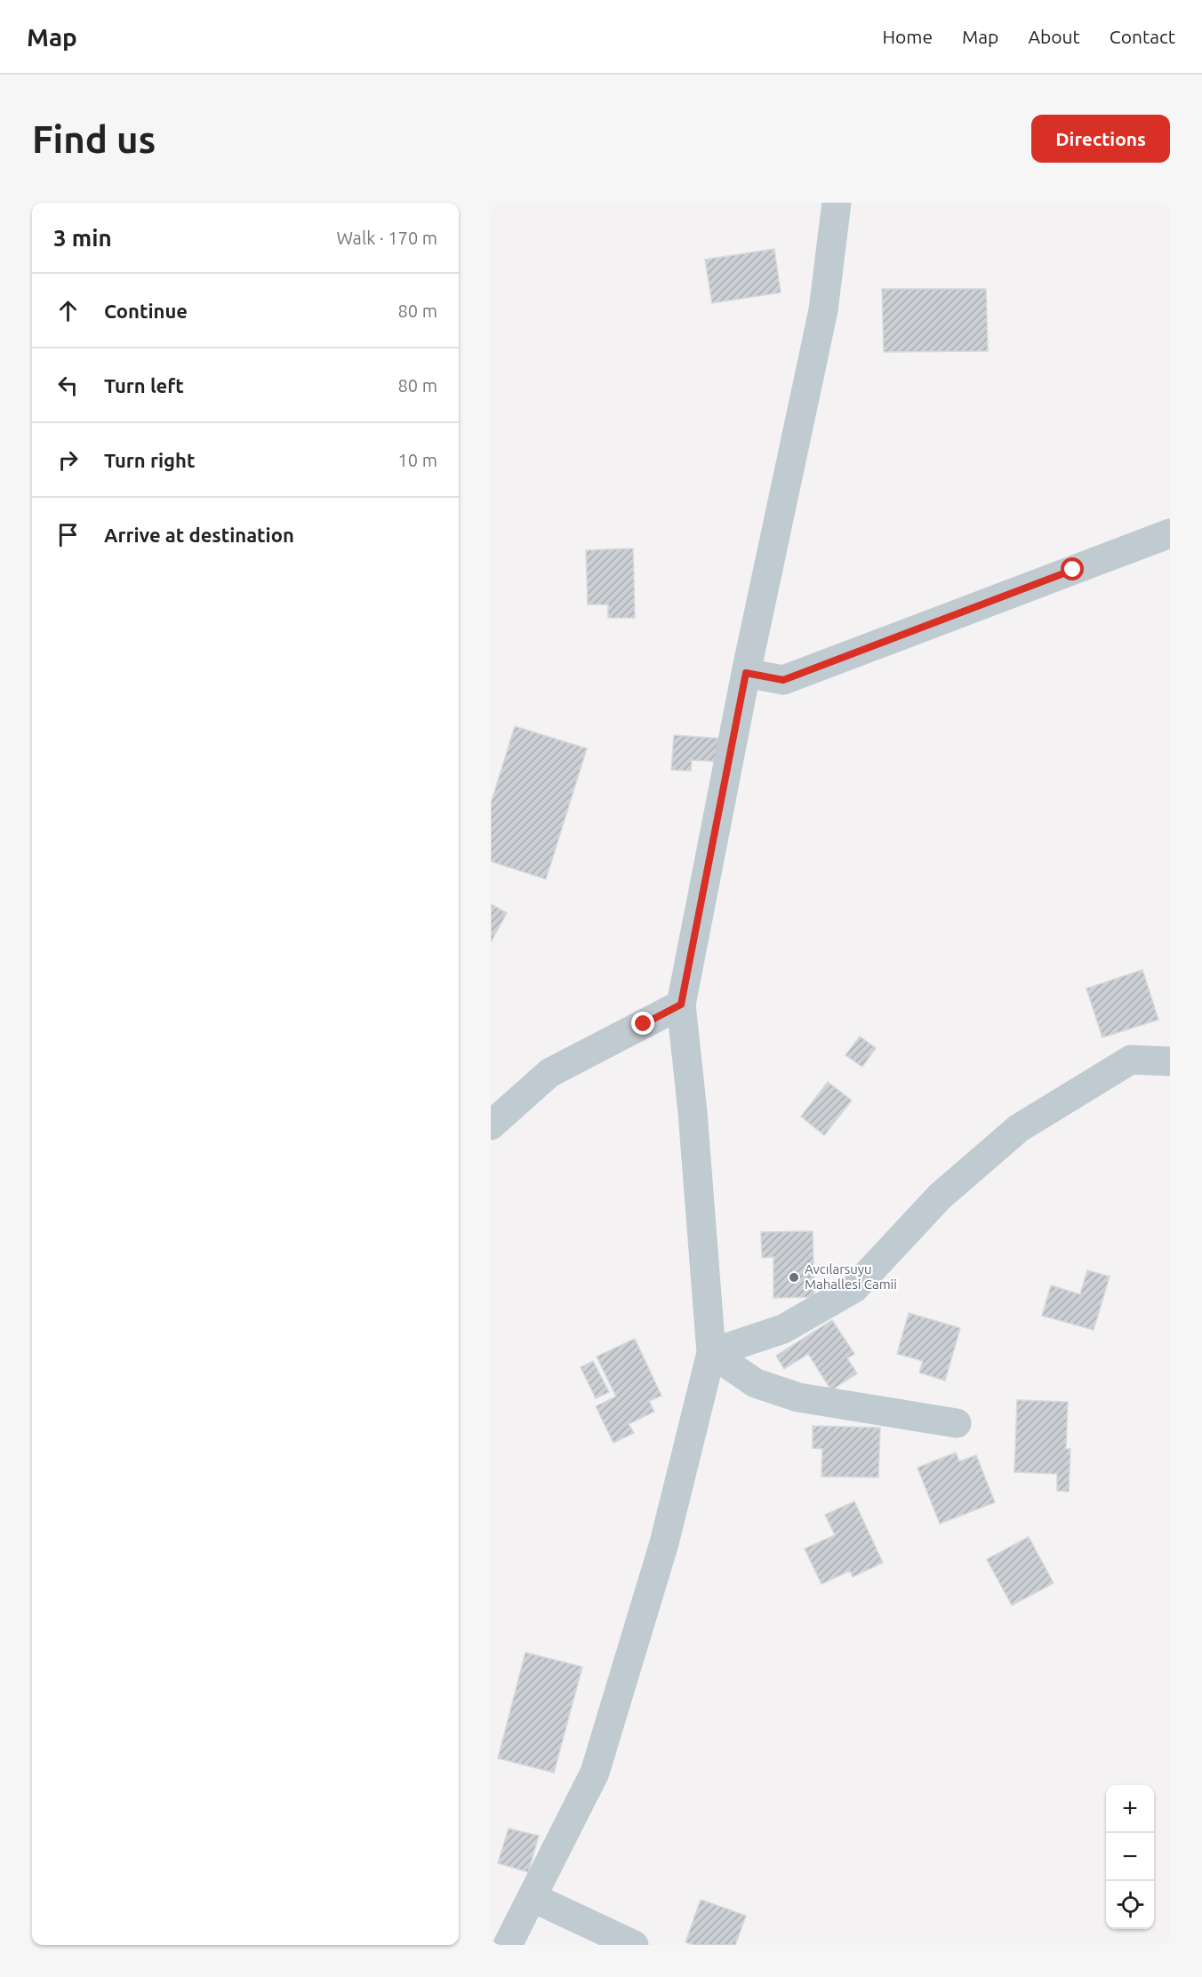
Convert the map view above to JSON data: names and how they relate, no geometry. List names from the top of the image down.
{
  "places": ["Avcılarsuyu Mahallesi Camii"],
  "page": {
    "header": "Map",
    "nav": [
      "Home",
      "Map",
      "About",
      "Contact"
    ],
    "buttons": "Directions",
    "title": "Find us",
    "heading": ["3 min", "Walk · 170 m"],
    "list": [
      ["Continue", "80 m"],
      ["Turn left", "80 m"],
      ["Turn right", "10 m"],
      "Arrive at destination"
    ],
    "map_buttons": ["+", "−"]
  }
}
